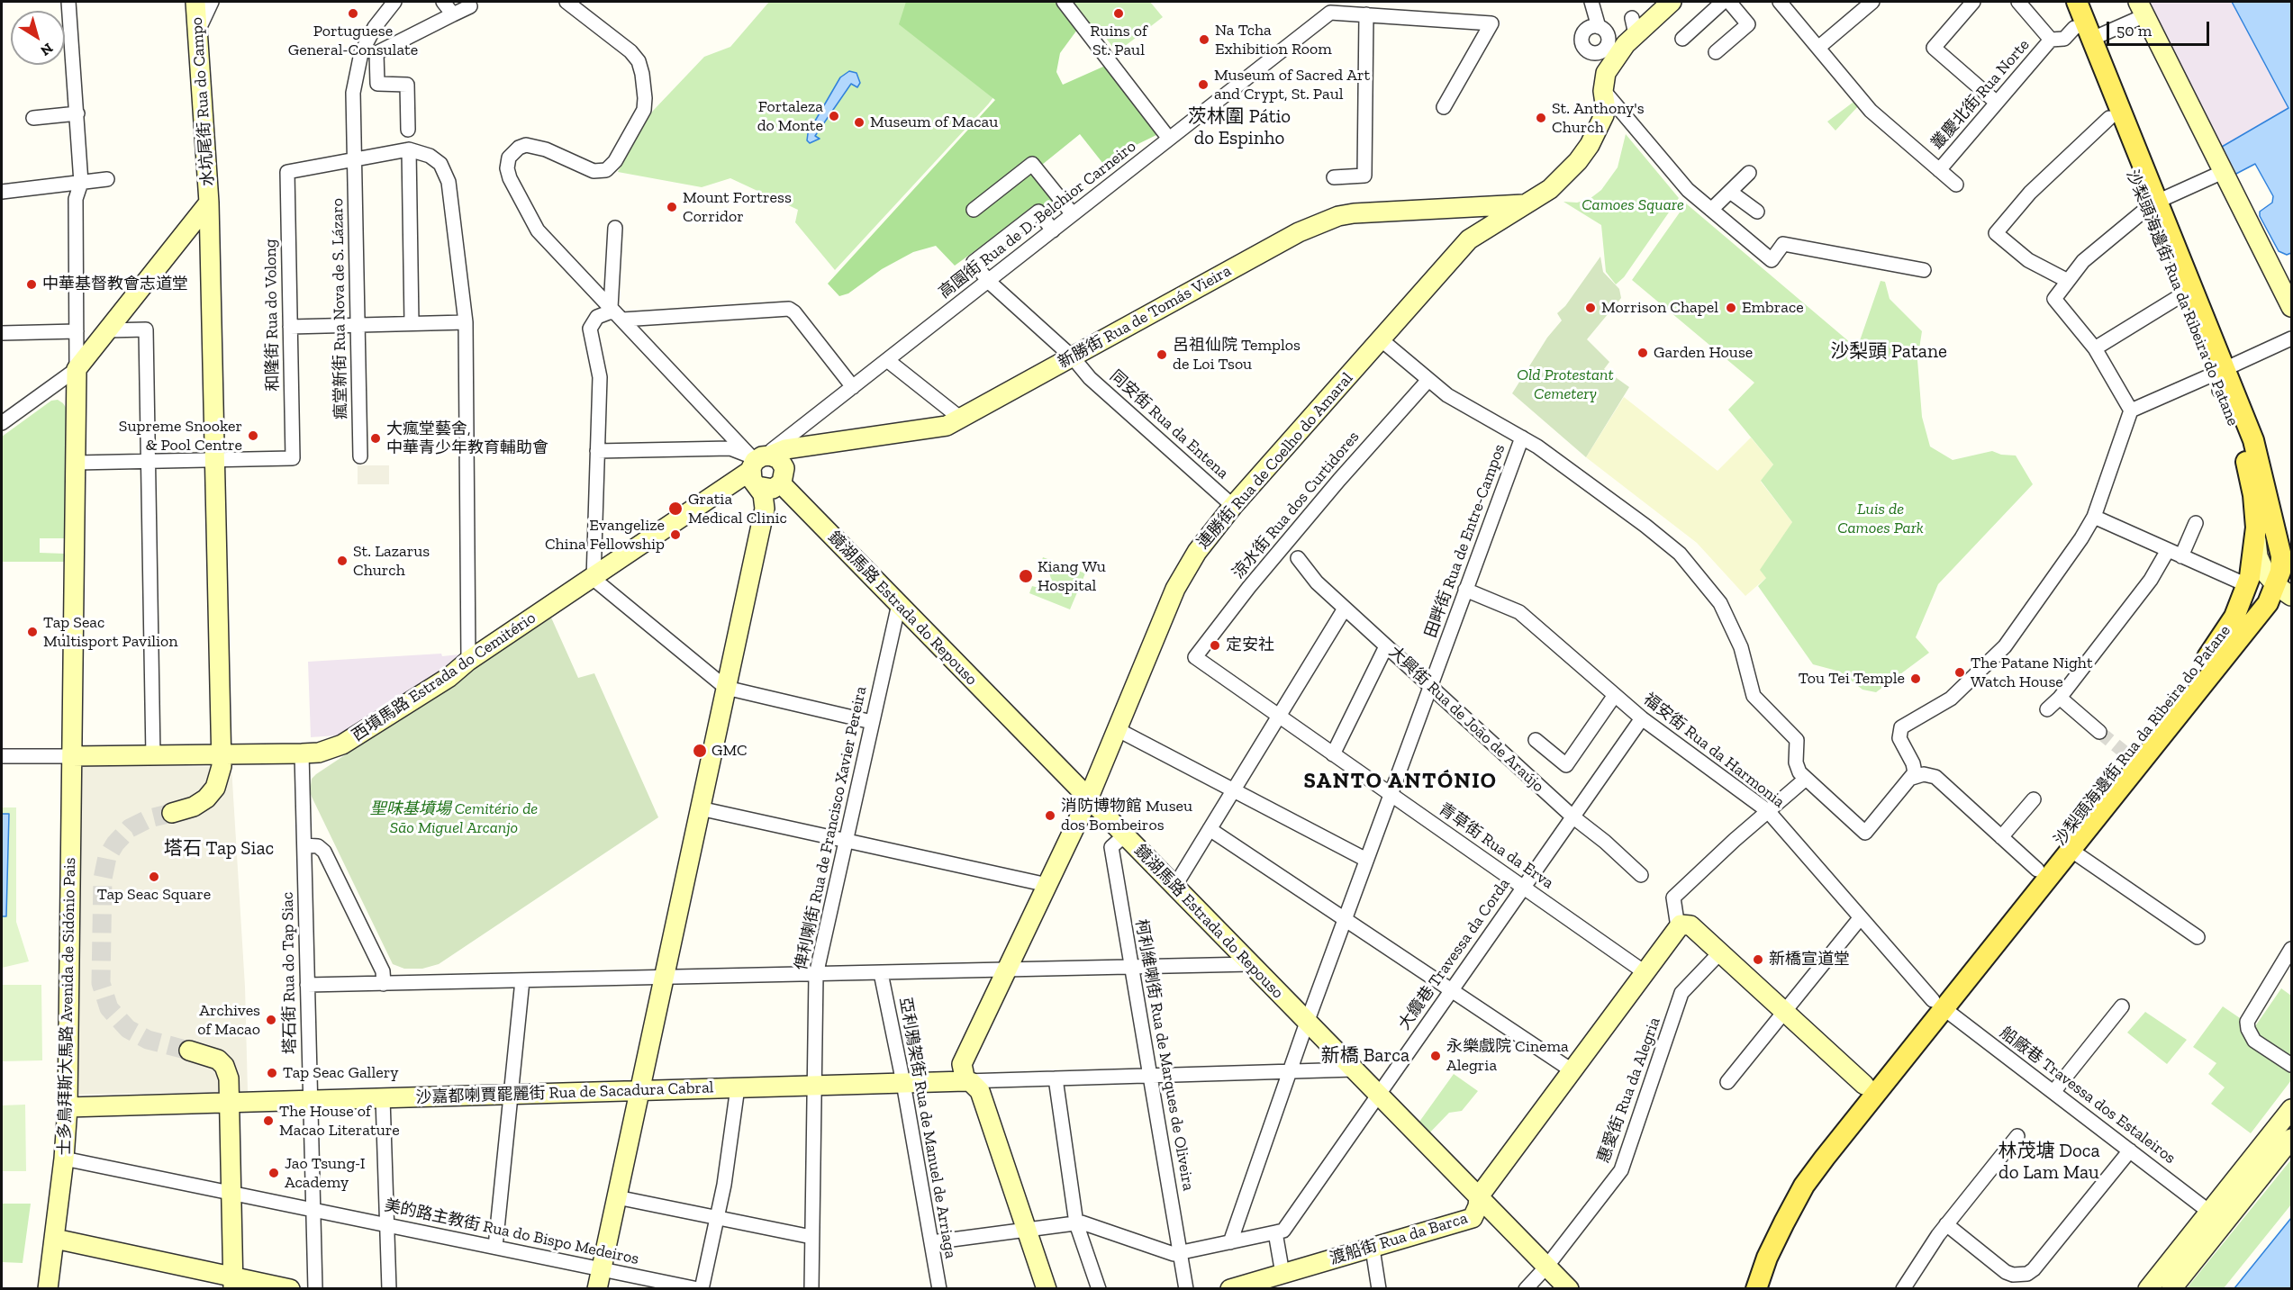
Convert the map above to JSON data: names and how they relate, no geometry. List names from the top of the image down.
{
  "streets": {
    "main road": ["沙梨頭海邊街 Rua da Ribeira do Patane"],
    "street": [
      "叢慶北街 Rua Norte",
      "水坑尾街 Rua do Campo",
      "高園街 Rua de D. Belchior Carneiro",
      "瘋堂新街 Rua Nova de S. Lázaro",
      "和隆街 Rua do Volong",
      "新勝街 Rua de Tomás Vieira",
      "同安街 Rua da Entena",
      "連勝街 Rua de Coelho do Amaral",
      "涼水街 Rua dos Curtidores",
      "田畔街 Rua de Entre-Campos",
      "鏡湖馬路 Estrada do Repouso",
      "西墳馬路 Estrada do Cemitério",
      "大興街 Rua de João de Araújo",
      "福安街 Rua da Harmonia",
      "俾利喇街 Rua de Francisco Xavier Pereira",
      "青草街 Rua da Erva",
      "大纜巷 Travessa da Corda",
      "塔石街 Rua do Tap Siac",
      "士多鳥拜斯大馬路 Avenida de Sidónio Pais",
      "柯利維喇街 Rua de Marques de Oliveira",
      "惠愛街 Rua da Alegria",
      "沙嘉都喇賈罷麗街 Rua de Sacadura Cabral",
      "船廠巷 Travessa dos Estaleiros",
      "亞利鴉架街 Rua de Manuel de Arriaga",
      "美的路主教街 Rua do Bispo Medeiros",
      "渡船街 Rua da Barca"
    ]
  },
  "crossings": [
    ["叢慶北街 Rua Norte", "沙梨頭海邊街 Rua da Ribeira do Patane"],
    ["水坑尾街 Rua do Campo", "和隆街 Rua do Volong"],
    ["水坑尾街 Rua do Campo", "西墳馬路 Estrada do Cemitério"],
    ["高園街 Rua de D. Belchior Carneiro", "新勝街 Rua de Tomás Vieira"],
    ["高園街 Rua de D. Belchior Carneiro", "同安街 Rua da Entena"],
    ["沙梨頭海邊街 Rua da Ribeira do Patane", "福安街 Rua da Harmonia"],
    ["沙梨頭海邊街 Rua da Ribeira do Patane", "船廠巷 Travessa dos Estaleiros"],
    ["瘋堂新街 Rua Nova de S. Lázaro", "和隆街 Rua do Volong"],
    ["新勝街 Rua de Tomás Vieira", "同安街 Rua da Entena"],
    ["新勝街 Rua de Tomás Vieira", "連勝街 Rua de Coelho do Amaral"],
    ["新勝街 Rua de Tomás Vieira", "西墳馬路 Estrada do Cemitério"],
    ["同安街 Rua da Entena", "連勝街 Rua de Coelho do Amaral"],
    ["連勝街 Rua de Coelho do Amaral", "鏡湖馬路 Estrada do Repouso"],
    ["連勝街 Rua de Coelho do Amaral", "沙嘉都喇賈罷麗街 Rua de Sacadura Cabral"],
    ["涼水街 Rua dos Curtidores", "青草街 Rua da Erva"],
    ["田畔街 Rua de Entre-Campos", "鏡湖馬路 Estrada do Repouso"],
    ["田畔街 Rua de Entre-Campos", "大興街 Rua de João de Araújo"],
    ["田畔街 Rua de Entre-Campos", "福安街 Rua da Harmonia"],
    ["田畔街 Rua de Entre-Campos", "青草街 Rua da Erva"],
    ["鏡湖馬路 Estrada do Repouso", "俾利喇街 Rua de Francisco Xavier Pereira"],
    ["鏡湖馬路 Estrada do Repouso", "大纜巷 Travessa da Corda"],
    ["鏡湖馬路 Estrada do Repouso", "柯利維喇街 Rua de Marques de Oliveira"],
    ["鏡湖馬路 Estrada do Repouso", "惠愛街 Rua da Alegria"],
    ["鏡湖馬路 Estrada do Repouso", "渡船街 Rua da Barca"],
    ["西墳馬路 Estrada do Cemitério", "塔石街 Rua do Tap Siac"],
    ["西墳馬路 Estrada do Cemitério", "士多鳥拜斯大馬路 Avenida de Sidónio Pais"],
    ["大興街 Rua de João de Araújo", "大纜巷 Travessa da Corda"],
    ["福安街 Rua da Harmonia", "大纜巷 Travessa da Corda"],
    ["福安街 Rua da Harmonia", "船廠巷 Travessa dos Estaleiros"],
    ["俾利喇街 Rua de Francisco Xavier Pereira", "沙嘉都喇賈罷麗街 Rua de Sacadura Cabral"],
    ["青草街 Rua da Erva", "大纜巷 Travessa da Corda"],
    ["青草街 Rua da Erva", "渡船街 Rua da Barca"],
    ["塔石街 Rua do Tap Siac", "沙嘉都喇賈罷麗街 Rua de Sacadura Cabral"],
    ["塔石街 Rua do Tap Siac", "美的路主教街 Rua do Bispo Medeiros"],
    ["士多鳥拜斯大馬路 Avenida de Sidónio Pais", "沙嘉都喇賈罷麗街 Rua de Sacadura Cabral"],
    ["士多鳥拜斯大馬路 Avenida de Sidónio Pais", "美的路主教街 Rua do Bispo Medeiros"],
    ["沙嘉都喇賈罷麗街 Rua de Sacadura Cabral", "亞利鴉架街 Rua de Manuel de Arriaga"]
  ],
  "districts": [
    "茨林圍 Pátio do Espinho",
    "沙梨頭 Patane",
    "SANTO ANTÓNIO",
    "塔石 Tap Siac",
    "新橋 Barca",
    "林茂塘 Doca do Lam Mau"
  ],
  "parks": [
    "Camoes Square",
    "Old Protestant Cemetery",
    "Luis de Camoes Park",
    "聖味基墳場 Cemitério de São Miguel Arcanjo"
  ],
  "places": [
    "Portuguese General-Consulate",
    "Ruins of St. Paul",
    "Na Tcha Exhibition Room",
    "Museum of Sacred Art and Crypt, St. Paul",
    "Fortaleza do Monte",
    "St. Anthony's Church",
    "Museum of Macau",
    "Mount Fortress Corridor",
    "中華基督教會志道堂",
    "Morrison Chapel",
    "Embrace",
    "Garden House",
    "呂祖仙院 Templos de Loi Tsou",
    "Supreme Snooker & Pool Centre",
    "大瘋堂藝舍, 中華青少年教育輔助會",
    "Gratia Medical Clinic",
    "Evangelize China Fellowship",
    "St. Lazarus Church",
    "Kiang Wu Hospital",
    "Tap Seac Multisport Pavilion",
    "定安社",
    "The Patane Night Watch House",
    "Tou Tei Temple",
    "GMC",
    "消防博物館 Museu dos Bombeiros",
    "Tap Seac Square",
    "新橋宣道堂",
    "Archives of Macao",
    "永樂戲院 Cinema Alegria",
    "Tap Seac Gallery",
    "The House of Macao Literature",
    "Jao Tsung-I Academy"
  ],
  "scale_bar": "50 m",
  "north": "bottom right"
}
